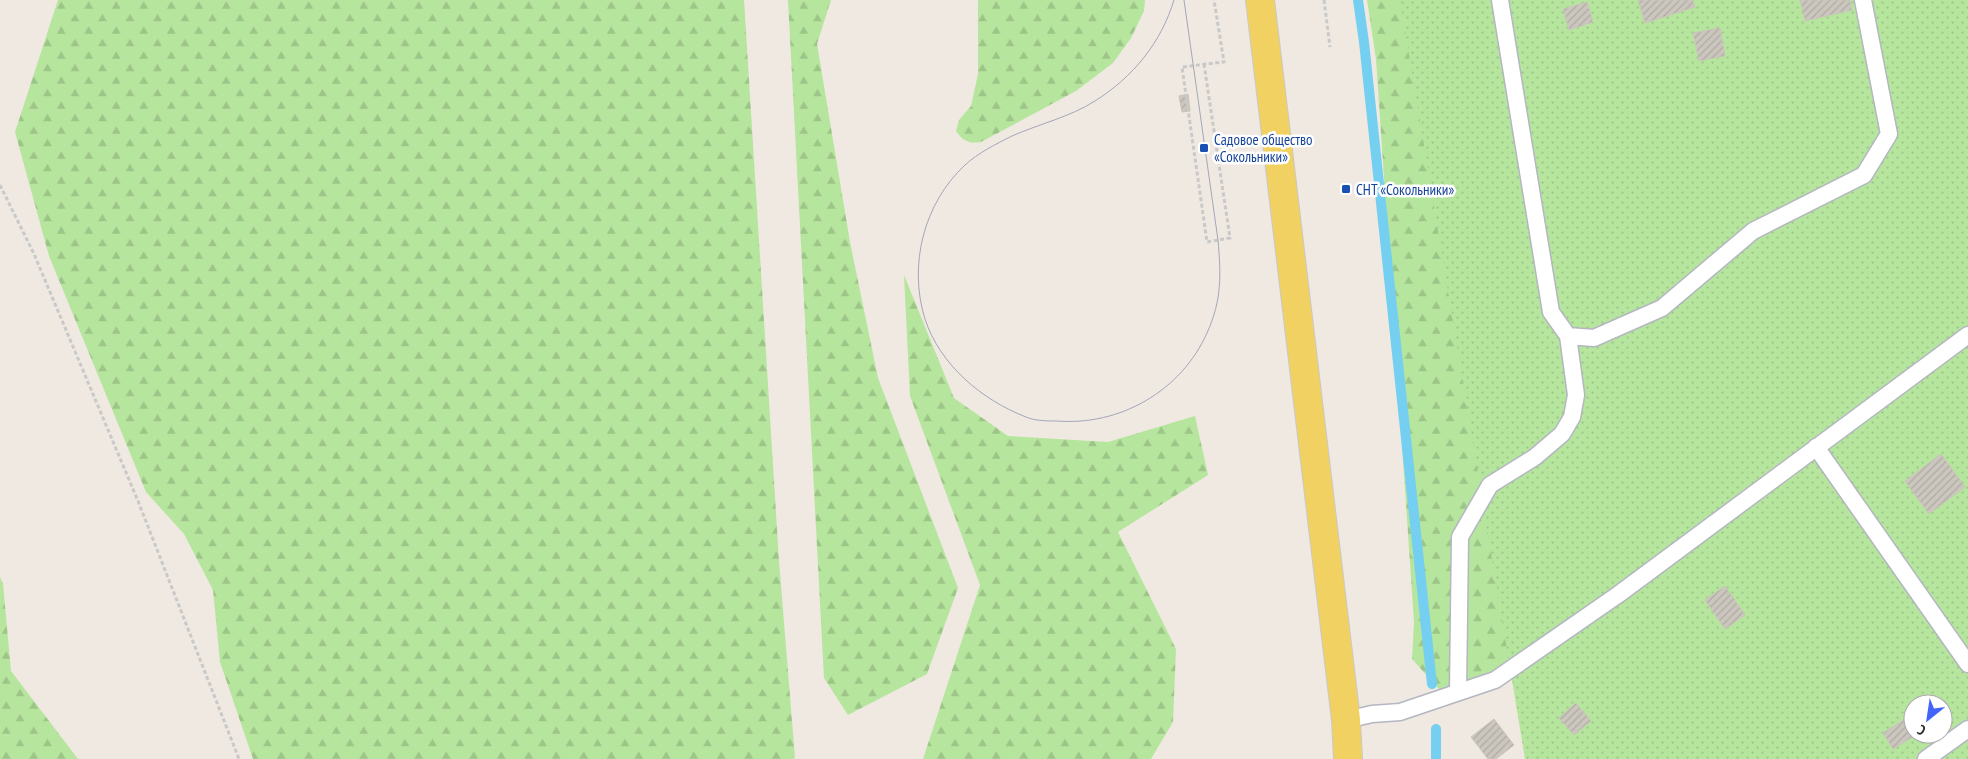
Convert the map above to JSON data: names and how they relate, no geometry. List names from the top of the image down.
{
  "places": {
    "transit": ["Садовое общество «Сокольники»", "СНТ «Сокольники»"]
  },
  "north": "bottom left"
}
